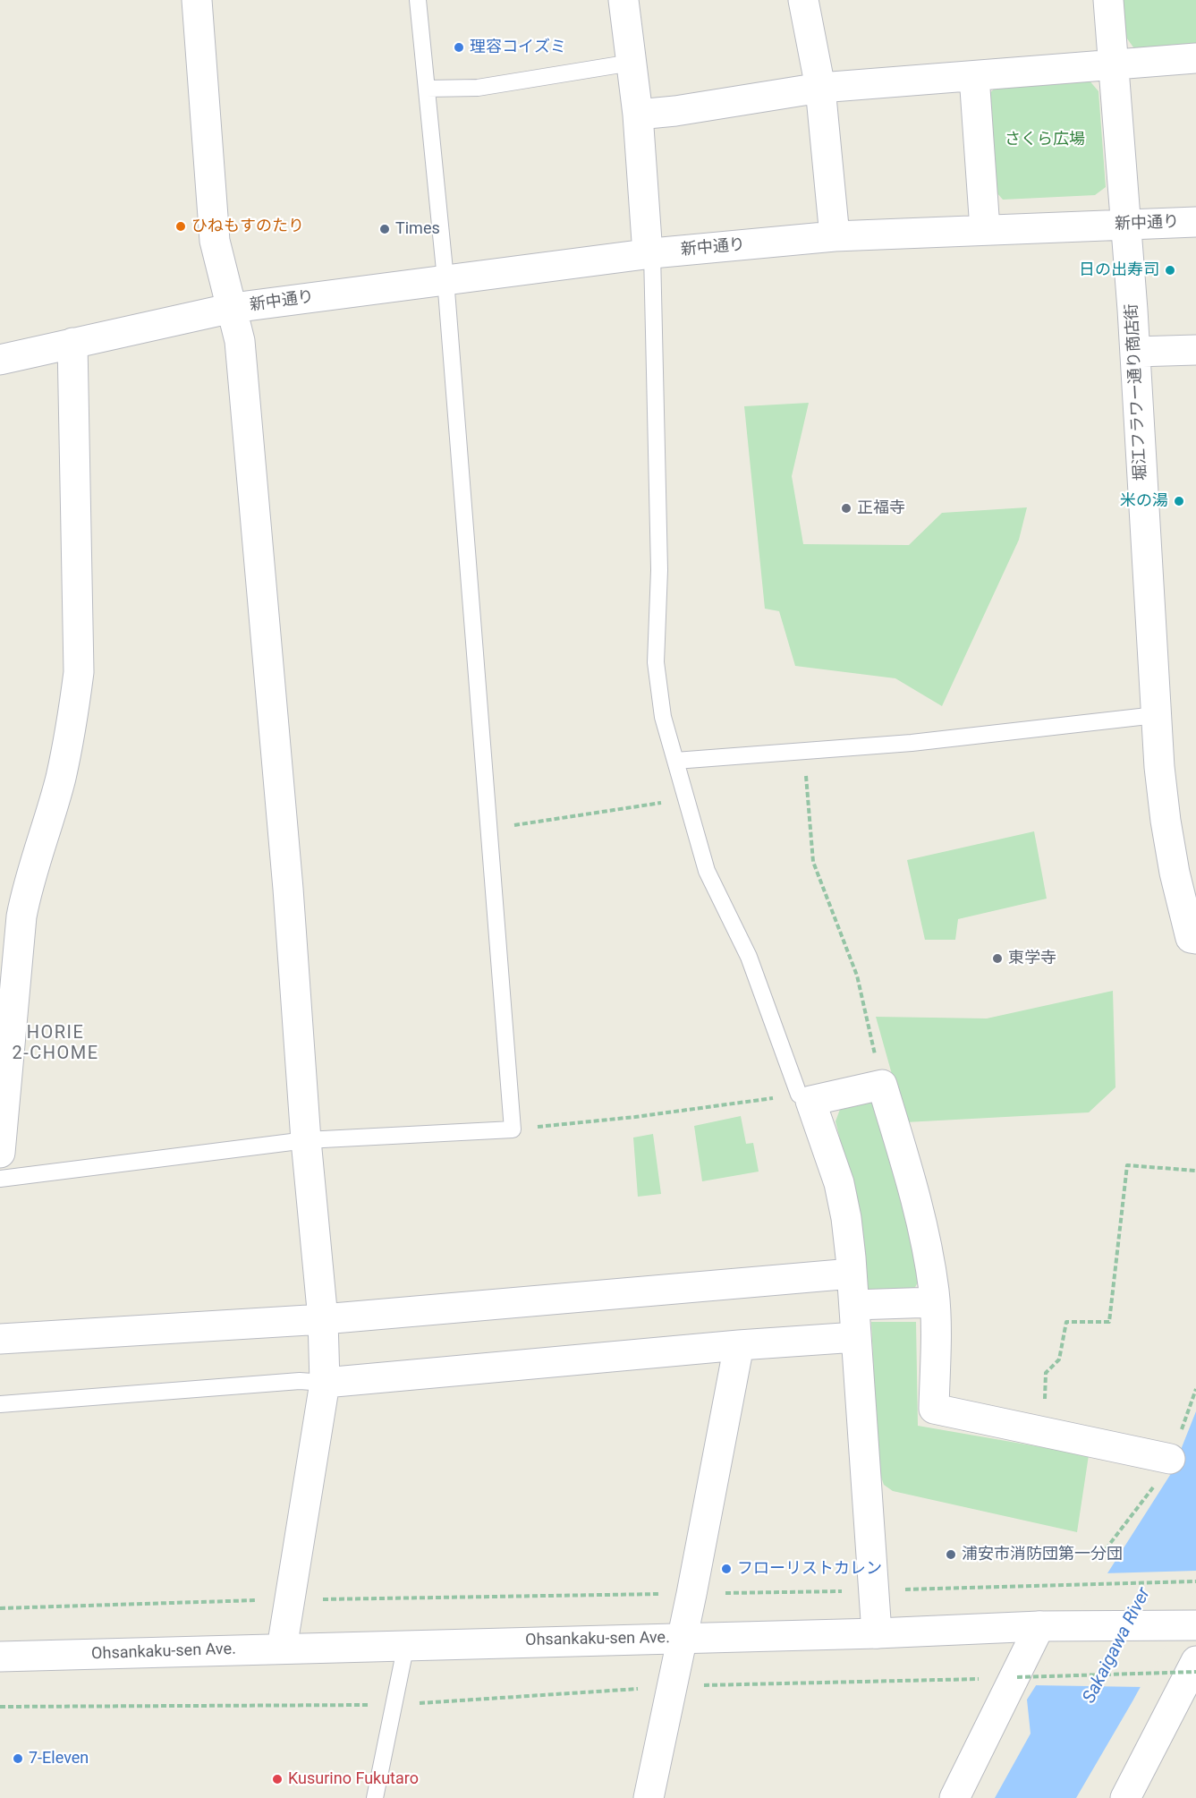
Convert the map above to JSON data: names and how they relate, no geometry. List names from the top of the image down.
{
  "streets": {
    "street": ["新中通り", "堀江フラワー通り商店街", "Ohsankaku-sen Ave."]
  },
  "crossings": [
    ["新中通り", "堀江フラワー通り商店街"]
  ],
  "districts": ["HORIE 2-CHOME"],
  "water": ["Sakaigawa River"],
  "parks": ["さくら広場"],
  "places": [
    "理容コイズミ",
    "ひねもすのたり",
    "Times",
    "日の出寿司",
    "米の湯",
    "正福寺",
    "東学寺",
    "浦安市消防団第一分団",
    "フローリストカレン",
    "7-Eleven",
    "Kusurino Fukutaro"
  ]
}
